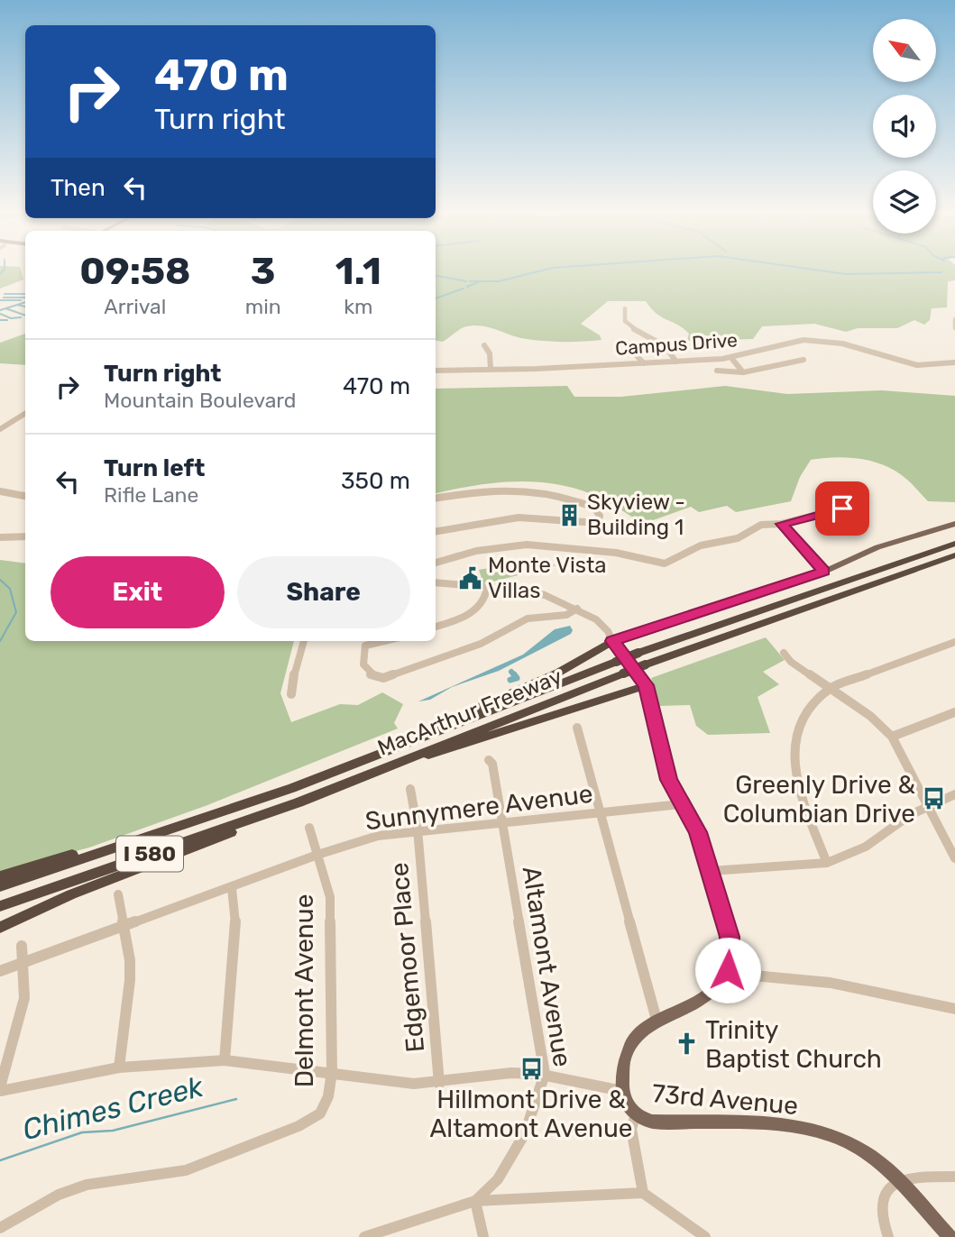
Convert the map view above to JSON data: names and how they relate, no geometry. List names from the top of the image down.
{
  "streets": {
    "highway": ["MacArthur Freeway", "I 580"],
    "main road": ["73rd Avenue"],
    "street": [
      "Campus Drive",
      "Sunnymere Avenue",
      "Edgemoor Place",
      "Altamont Avenue",
      "Delmont Avenue"
    ]
  },
  "crossings": [
    ["Sunnymere Avenue", "Edgemoor Place"],
    ["Sunnymere Avenue", "Altamont Avenue"],
    ["Sunnymere Avenue", "Delmont Avenue"]
  ],
  "water": ["Chimes Creek"],
  "places": {
    "building": ["Skyview - Building 1"],
    "public building": ["Monte Vista Villas"],
    "bus stop": ["Greenly Drive & Columbian Drive", "Hillmont Drive & Altamont Avenue"],
    "church": ["Trinity Baptist Church"]
  },
  "north": "top left",
  "page": {
    "turn": ["470 m", "Turn right"],
    "then": "Then",
    "eta": [
      "09:58",
      "Arrival",
      "3",
      "min",
      "1.1",
      "km"
    ],
    "list": [
      {
        "name": "Turn right",
        "note": "Mountain Boulevard",
        "value": "470 m"
      },
      {
        "name": "Turn left",
        "note": "Rifle Lane",
        "value": "350 m"
      }
    ],
    "buttons": ["Exit", "Share"]
  }
}
